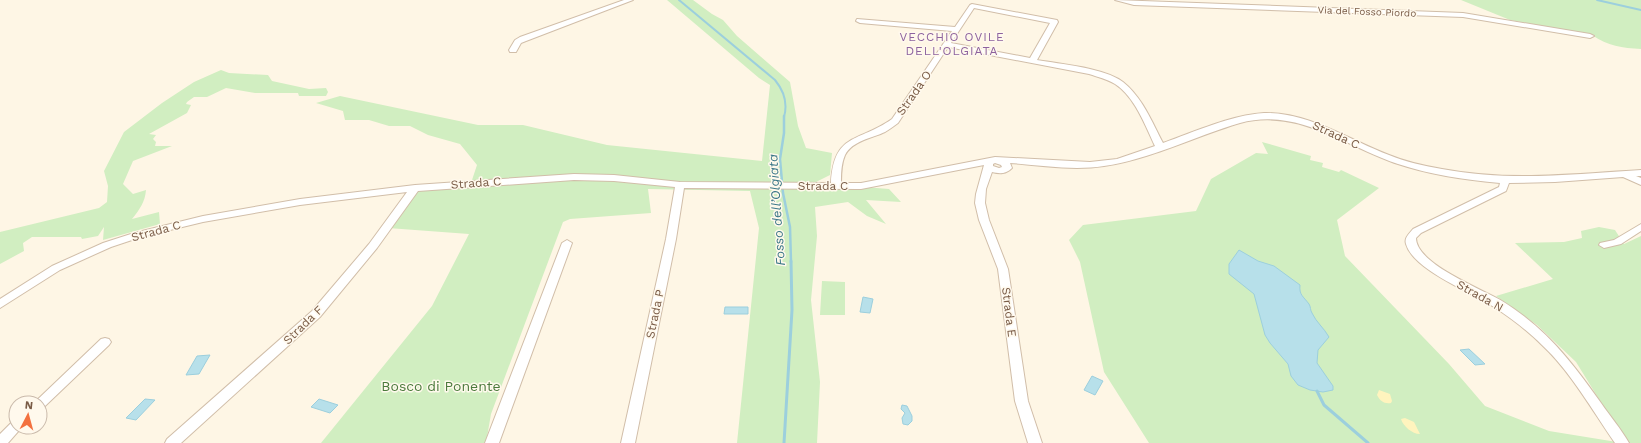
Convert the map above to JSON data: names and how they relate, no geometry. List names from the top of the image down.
{
  "streets": {
    "street": [
      "Via del Fosso Piordo",
      "Strada O",
      "Strada C",
      "Strada N",
      "Strada E",
      "Strada P",
      "Strada F"
    ]
  },
  "crossings": [
    ["Strada O", "Strada C"],
    ["Strada C", "Strada N"],
    ["Strada C", "Strada E"],
    ["Strada C", "Strada P"],
    ["Strada C", "Strada F"]
  ],
  "districts": ["VECCHIO OVILE DELL'OLGIATA"],
  "water": ["Fosso dell’Olgiata"],
  "parks": ["Bosco di Ponente"],
  "north": "top"
}
